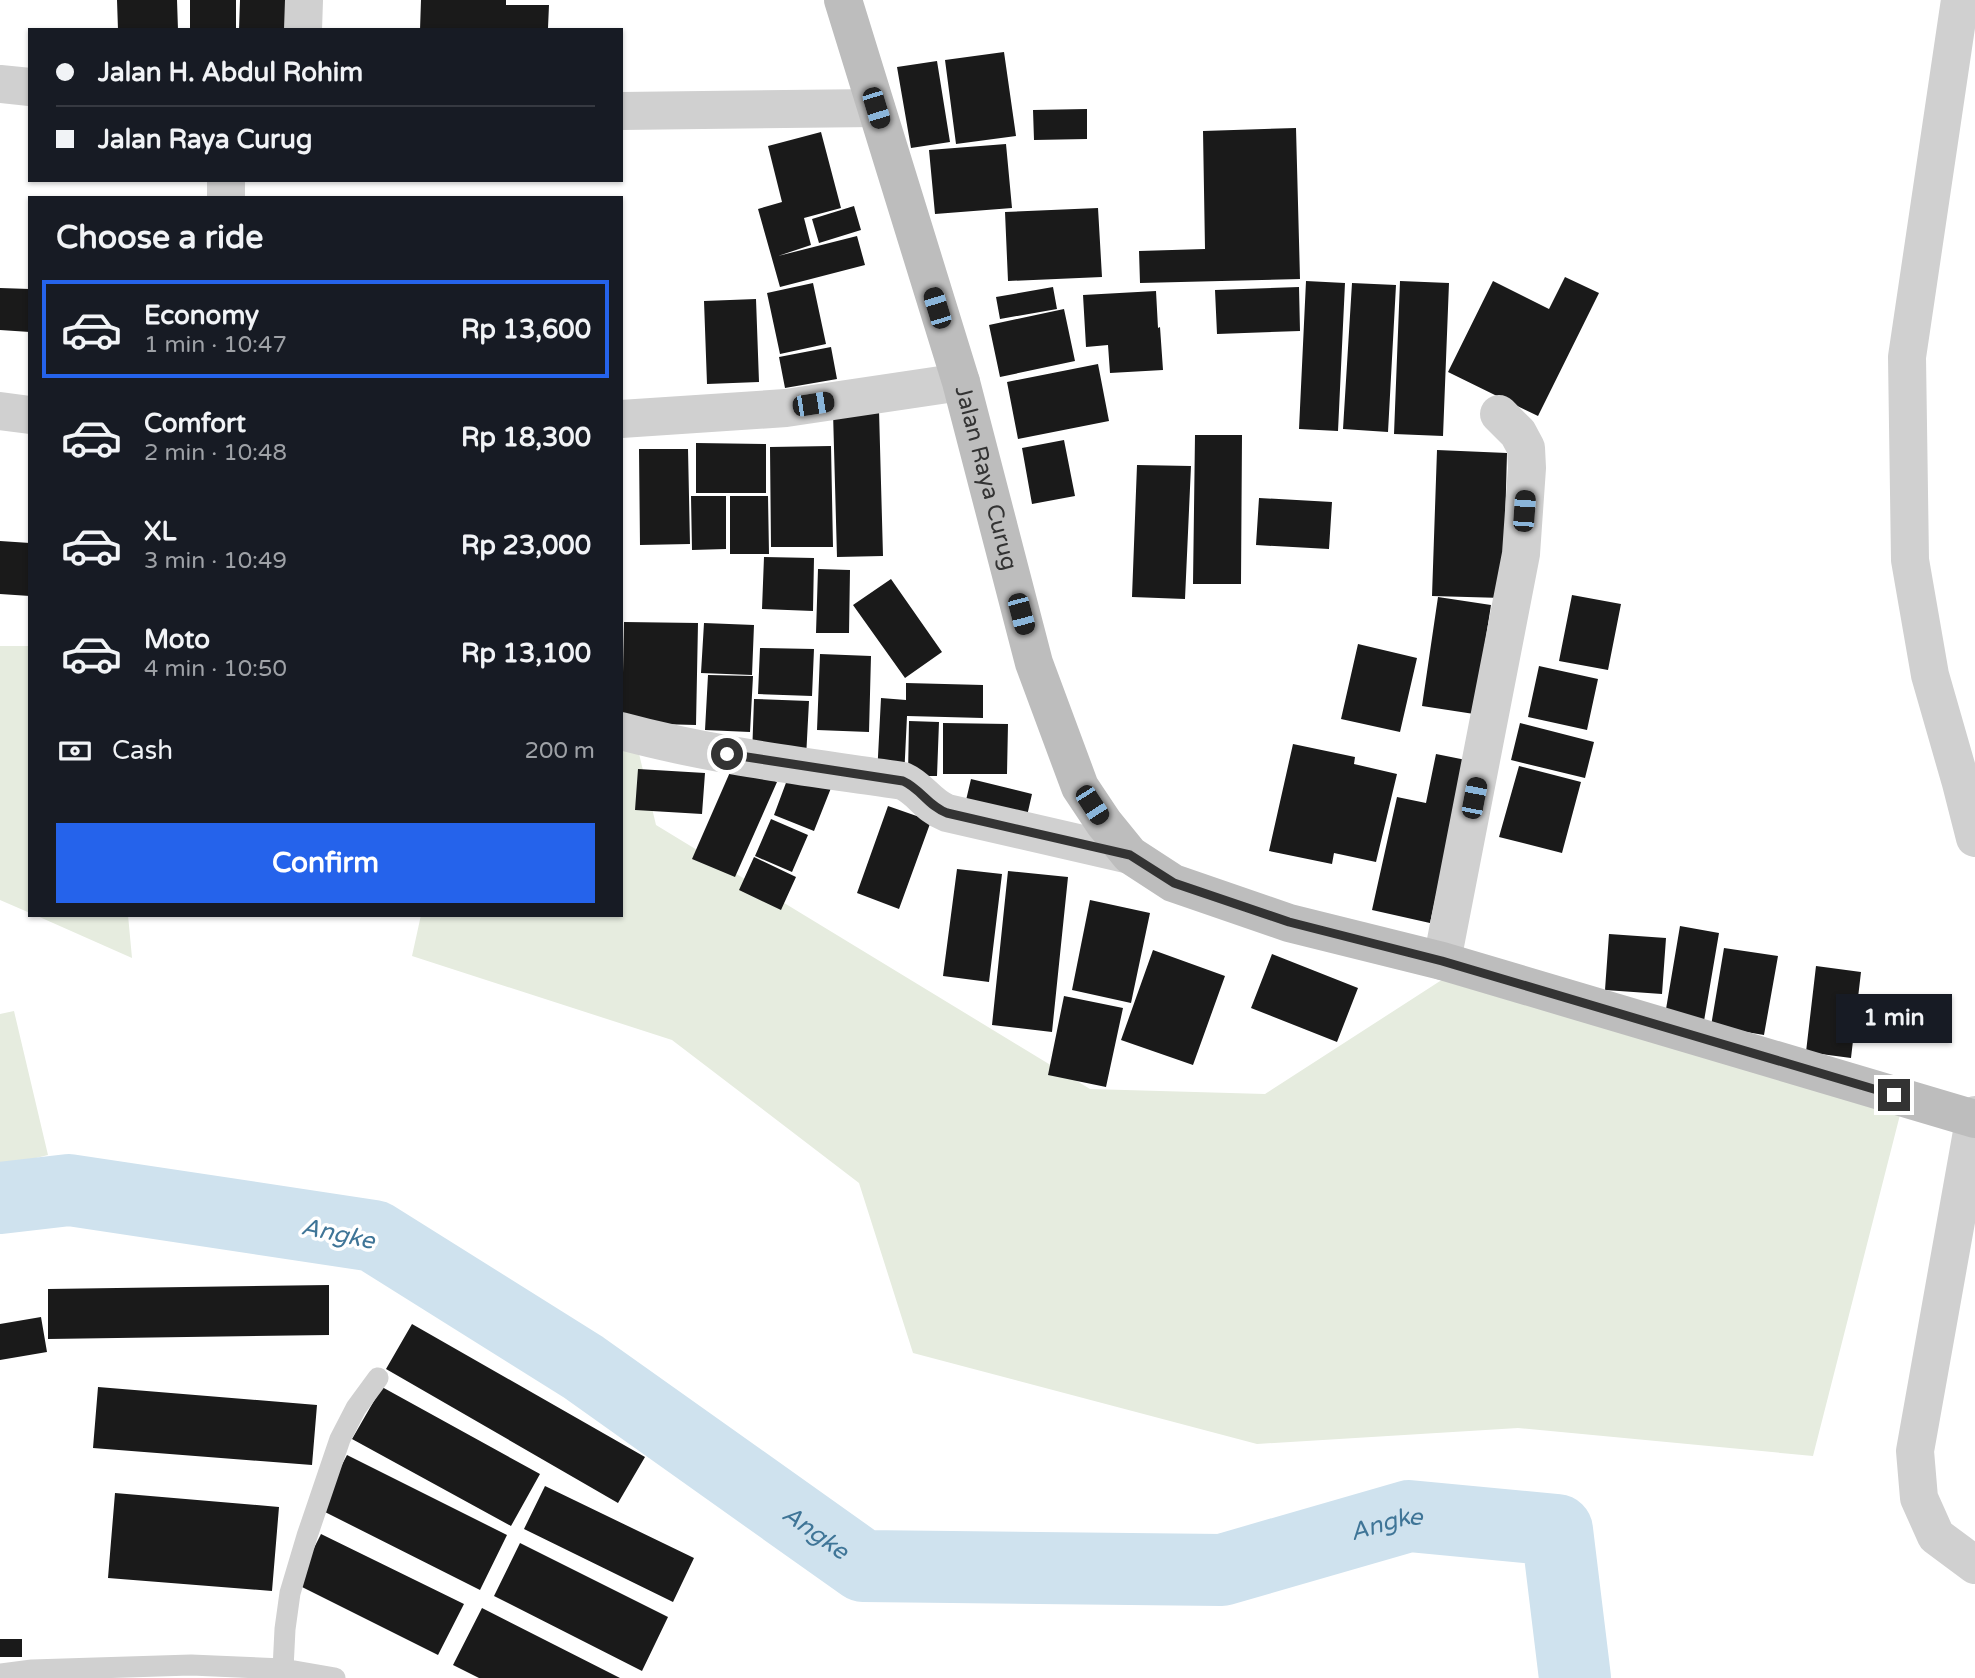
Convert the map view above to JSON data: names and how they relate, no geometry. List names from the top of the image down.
{
  "streets": {
    "main road": ["Jalan Raya Curug"]
  },
  "water": ["Angke"],
  "page": {
    "banner": ["Jalan H. Abdul Rohim", "Jalan Raya Curug"],
    "heading": "Choose a ride",
    "list": [
      {
        "name": "Economy",
        "note": "1 min · 10:47",
        "value": "Rp 13,600"
      },
      {
        "name": "Comfort",
        "note": "2 min · 10:48",
        "value": "Rp 18,300"
      },
      {
        "name": "XL",
        "note": "3 min · 10:49",
        "value": "Rp 23,000"
      },
      {
        "name": "Moto",
        "note": "4 min · 10:50",
        "value": "Rp 13,100"
      }
    ],
    "pay": ["Cash", "200 m"],
    "buttons": "Confirm",
    "bubble": "1 min"
  }
}
